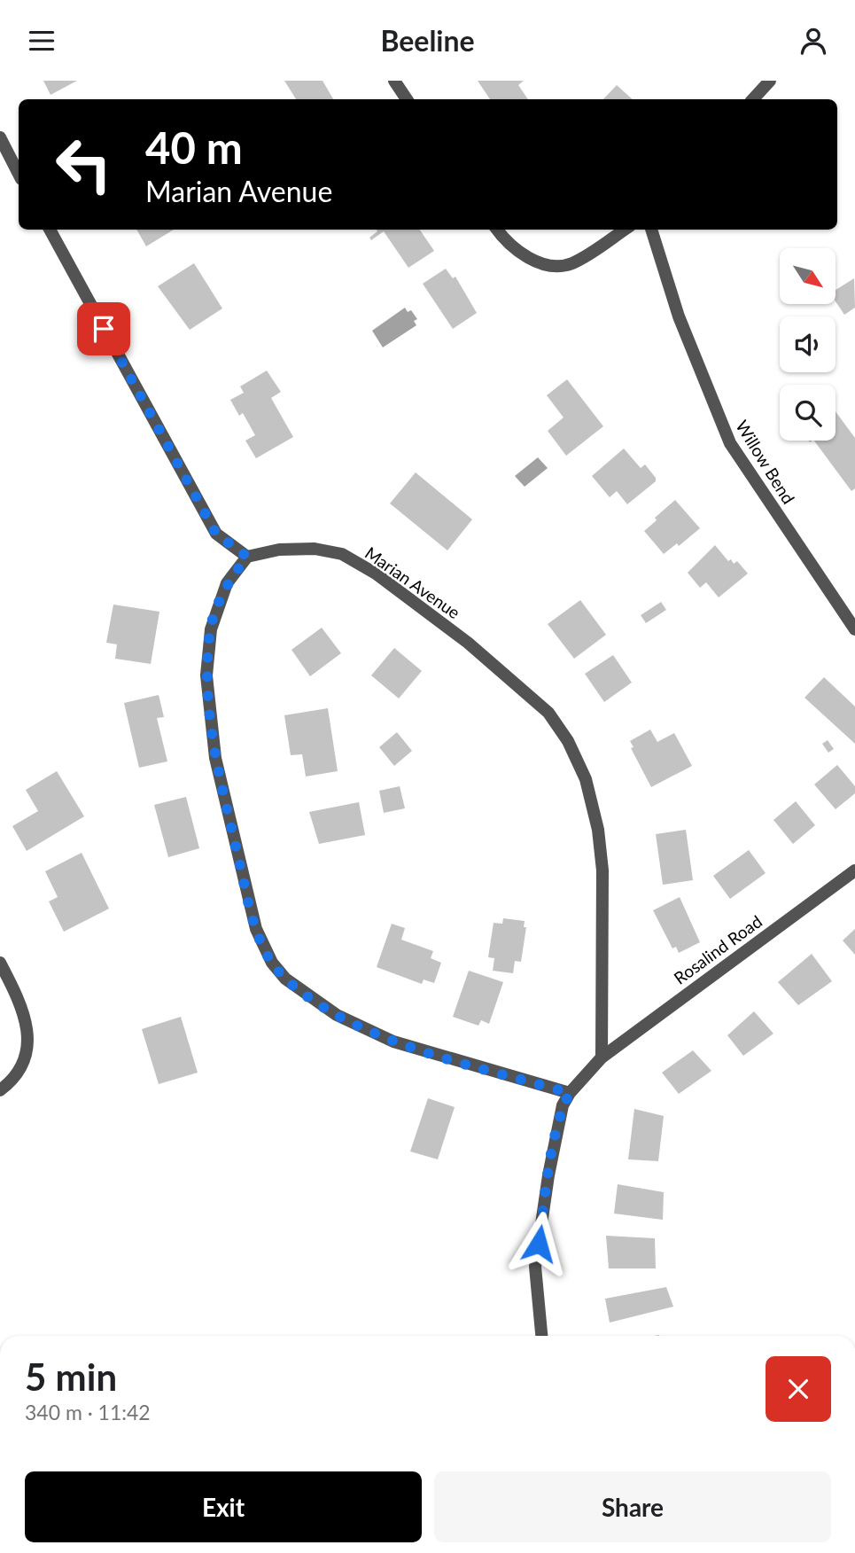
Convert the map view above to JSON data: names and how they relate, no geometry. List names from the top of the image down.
{
  "streets": {
    "street": ["Willow Bend", "Marian Avenue", "Rosalind Road"]
  },
  "crossings": [
    ["Marian Avenue", "Rosalind Road"]
  ],
  "north": "bottom right",
  "page": {
    "header": "Beeline",
    "turn": ["40 m", "Marian Avenue"],
    "heading": ["5 min", "340 m · 11:42"],
    "buttons": ["Exit", "Share"]
  }
}
